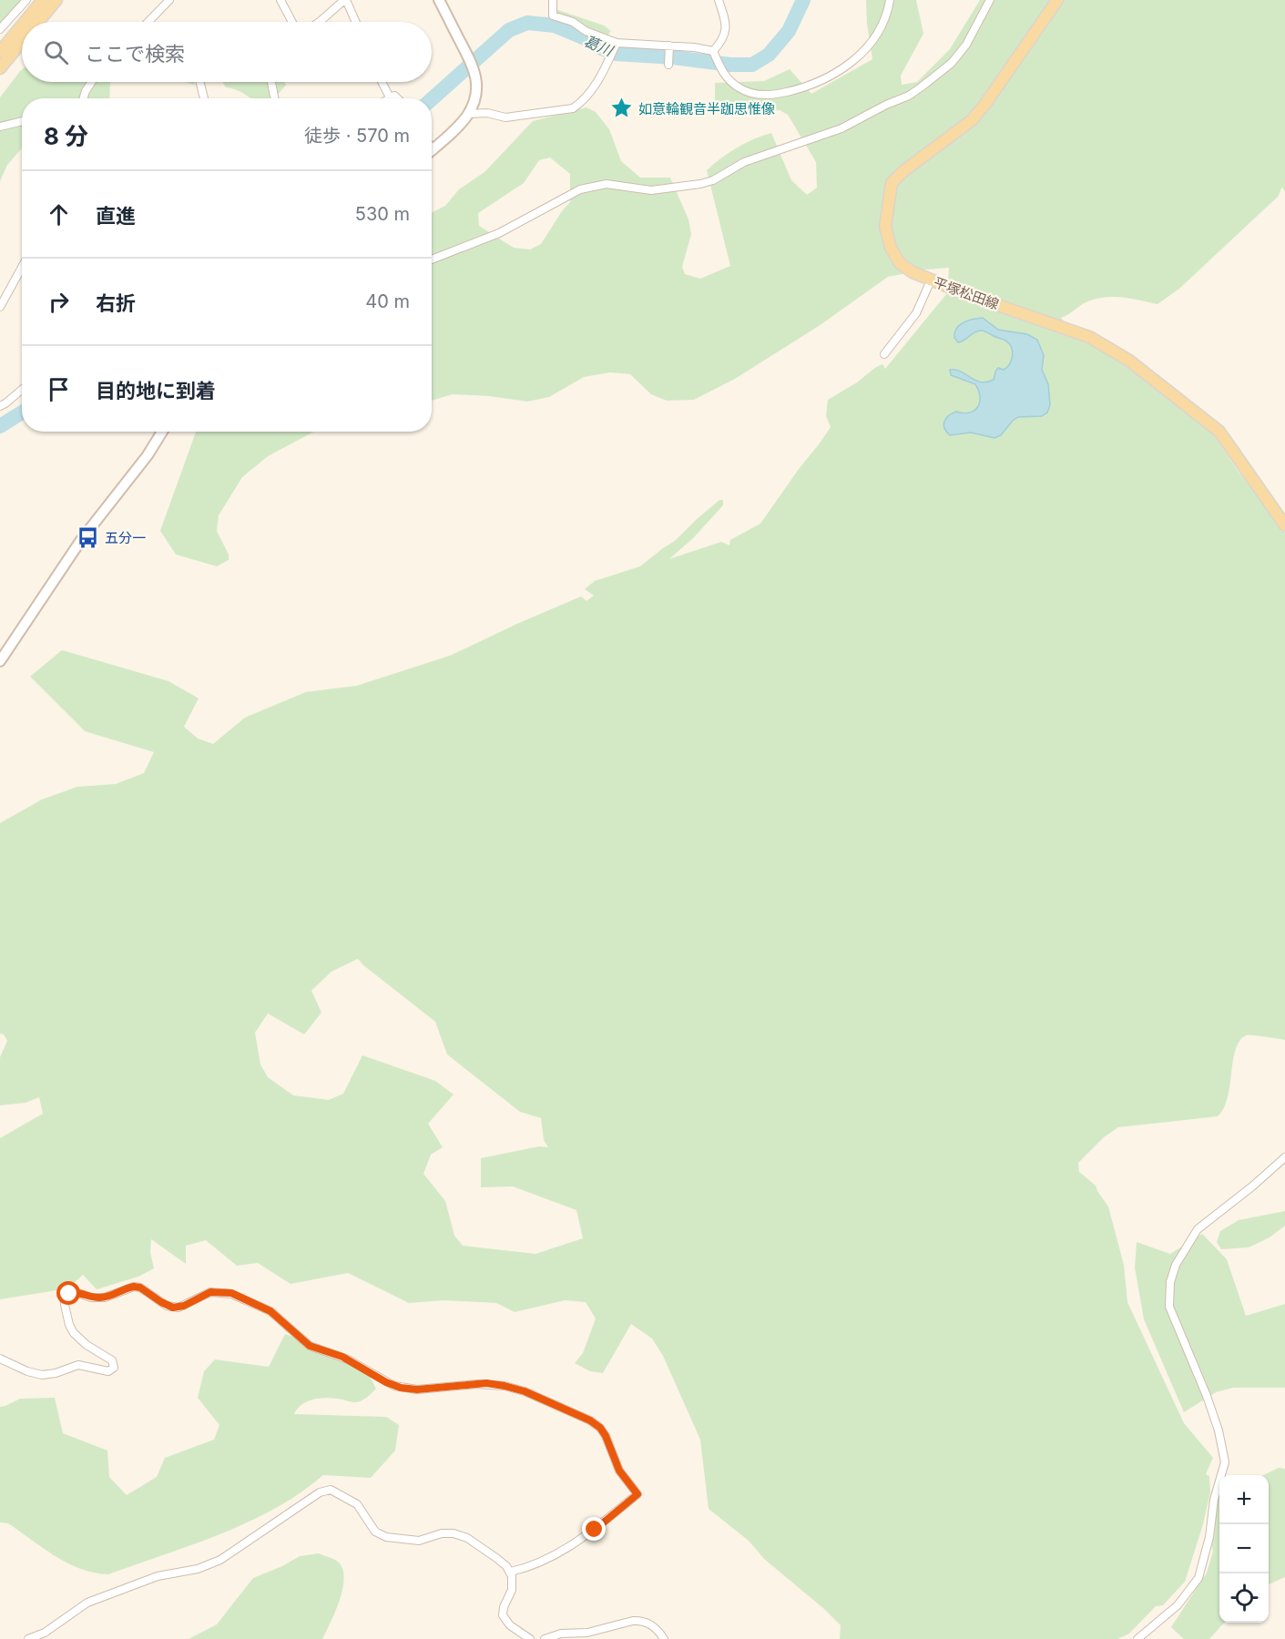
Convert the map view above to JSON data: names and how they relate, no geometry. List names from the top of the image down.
{
  "streets": {
    "main road": ["平塚松田線"]
  },
  "water": ["葛川"],
  "places": {
    "place": ["如意輪観音半跏思惟像"],
    "bus stop": ["五分一"]
  },
  "page": {
    "search": "ここで検索",
    "heading": ["8 分", "徒歩 · 570 m"],
    "list": [
      ["直進", "530 m"],
      ["右折", "40 m"],
      "目的地に到着"
    ],
    "map_buttons": ["+", "−"]
  }
}
